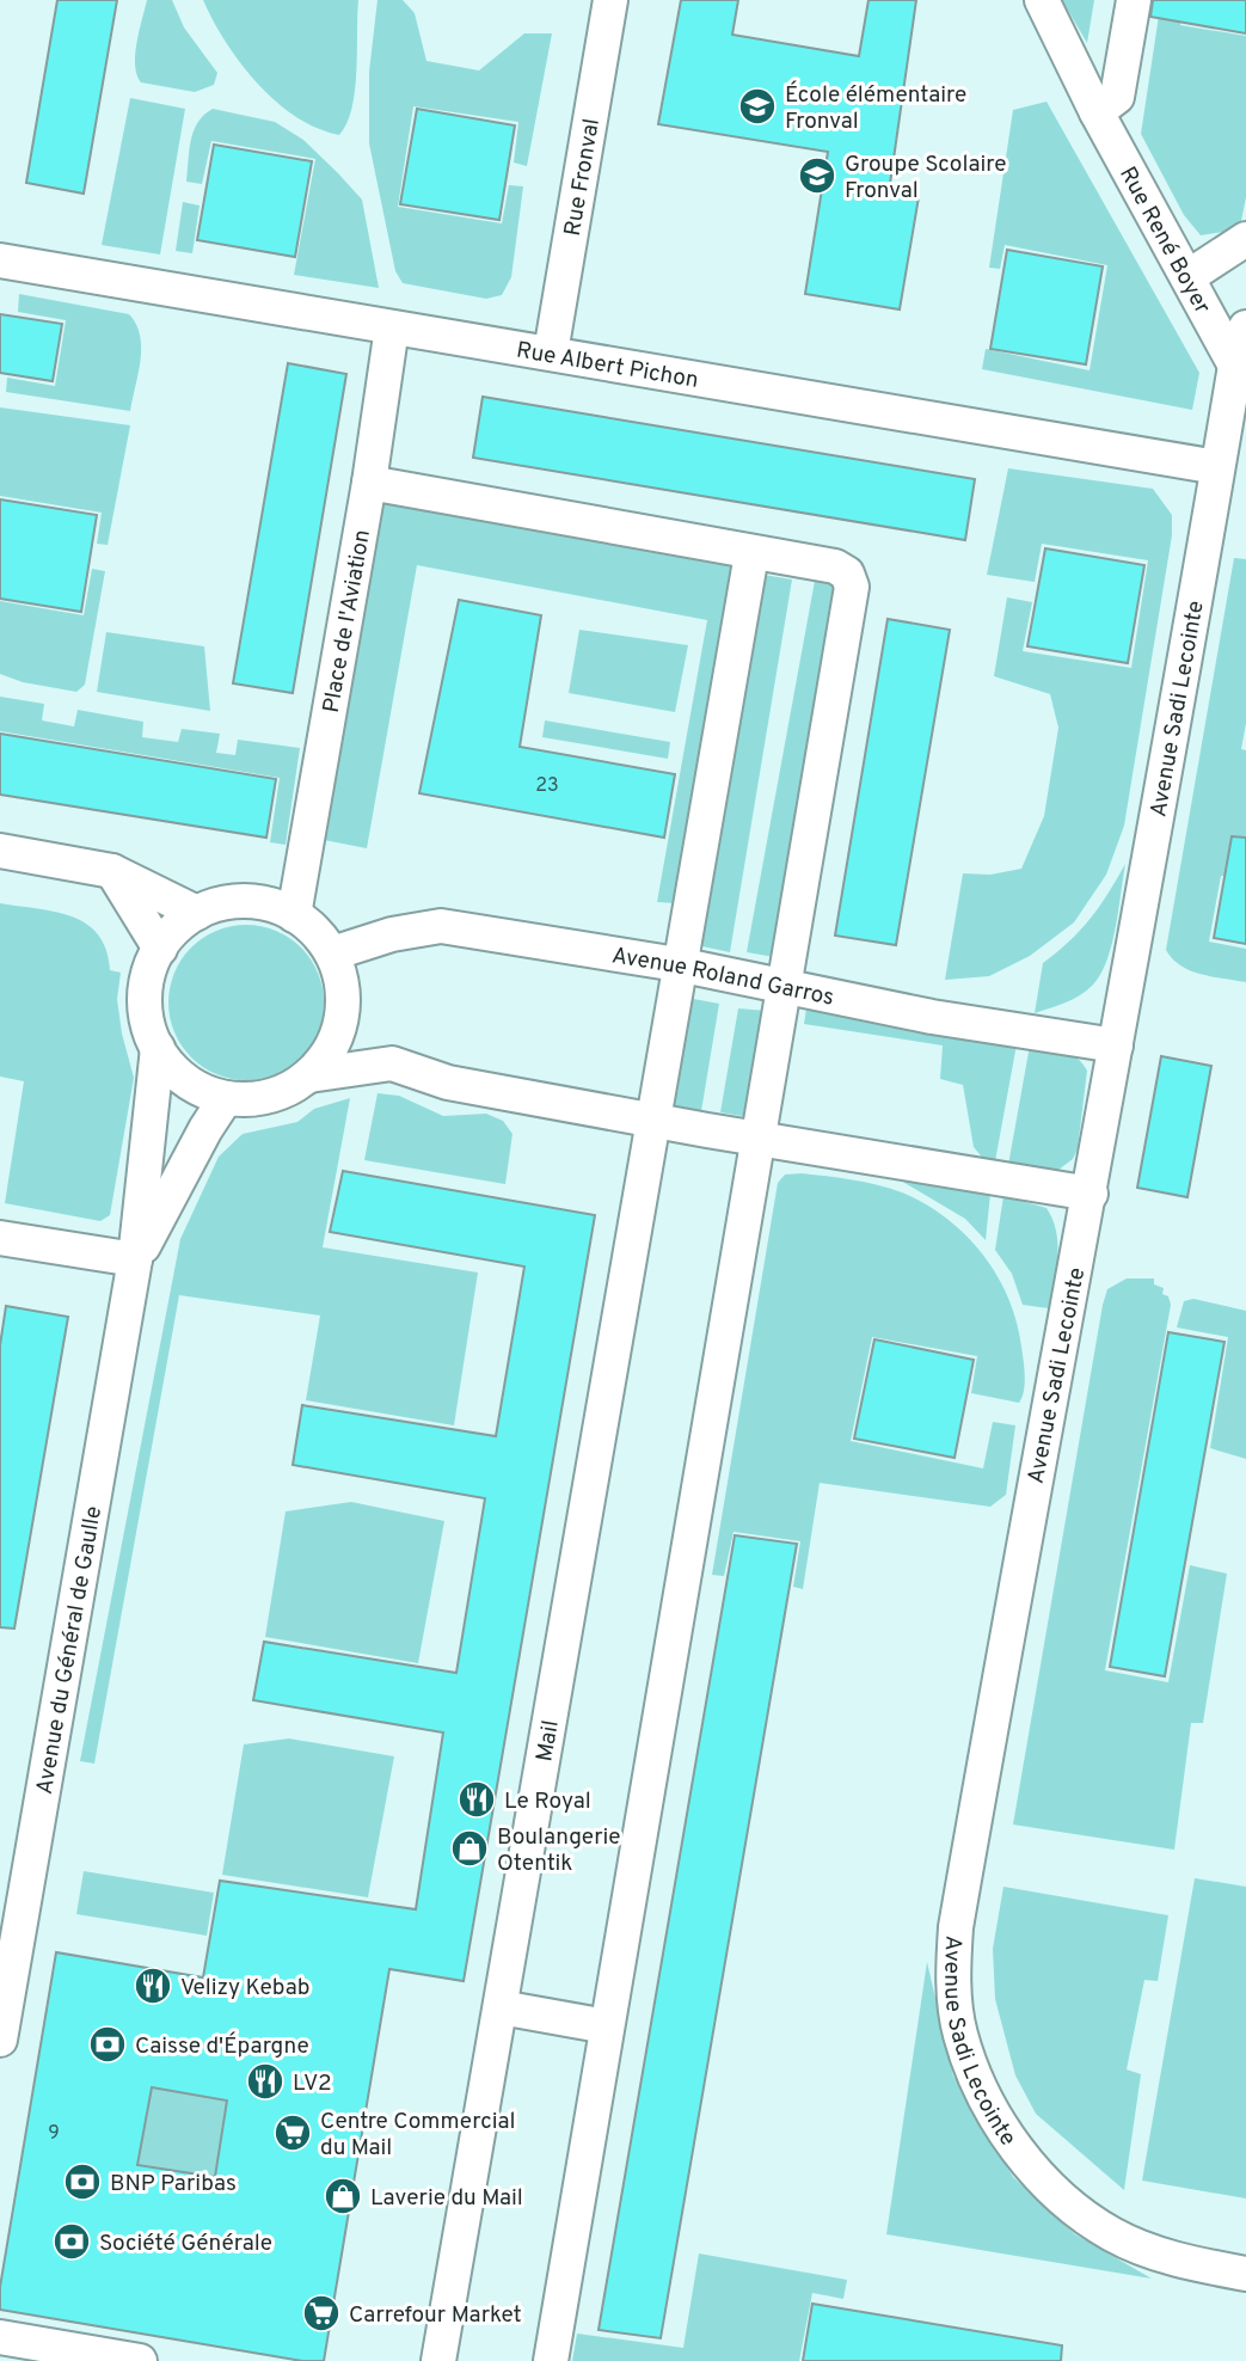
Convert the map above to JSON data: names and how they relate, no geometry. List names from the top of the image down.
{
  "streets": {
    "street": [
      "Rue Fronval",
      "Rue René Boyer",
      "Rue Albert Pichon",
      "Place de l'Aviation",
      "Avenue Sadi Lecointe",
      "Avenue Roland Garros",
      "Avenue du Général de Gaulle",
      "Mail"
    ]
  },
  "crossings": [
    ["Rue Fronval", "Rue Albert Pichon"],
    ["Rue René Boyer", "Avenue Sadi Lecointe"],
    ["Rue Albert Pichon", "Place de l'Aviation"],
    ["Rue Albert Pichon", "Avenue Sadi Lecointe"],
    ["Place de l'Aviation", "Avenue Roland Garros"],
    ["Place de l'Aviation", "Avenue du Général de Gaulle"],
    ["Avenue Sadi Lecointe", "Avenue Roland Garros"],
    ["Avenue Roland Garros", "Avenue du Général de Gaulle"],
    ["Avenue Roland Garros", "Mail"]
  ],
  "places": {
    "school or university": ["École élémentaire Fronval", "Groupe Scolaire Fronval"],
    "restaurant": ["Le Royal", "Velizy Kebab", "LV2"],
    "shop": ["Boulangerie Otentik", "Laverie du Mail"],
    "bank": ["Caisse d'Épargne", "BNP Paribas", "Société Générale"],
    "supermarket": ["Centre Commercial du Mail", "Carrefour Market"]
  },
  "house_numbers": ["23", "9"]
}
